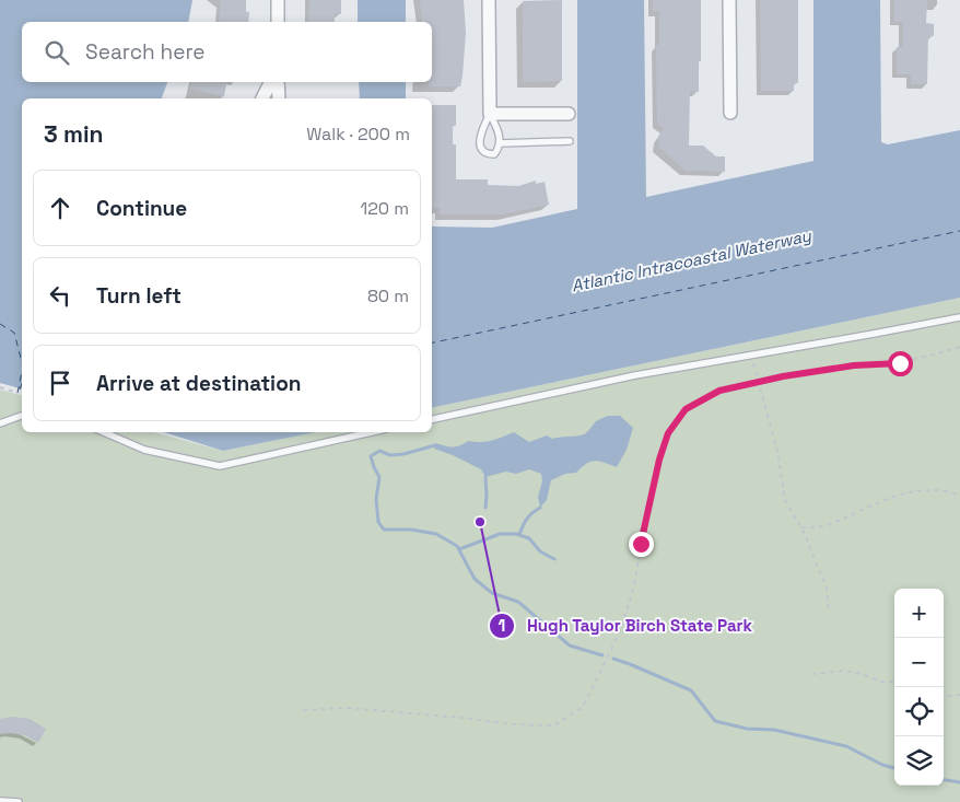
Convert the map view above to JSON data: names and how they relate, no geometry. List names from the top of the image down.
{
  "water": ["Atlantic Intracoastal Waterway"],
  "places": ["Hugh Taylor Birch State Park"],
  "page": {
    "search": "Search here",
    "heading": ["3 min", "Walk · 200 m"],
    "list": [
      ["Continue", "120 m"],
      ["Turn left", "80 m"],
      "Arrive at destination"
    ],
    "map_buttons": ["+", "−"]
  }
}
